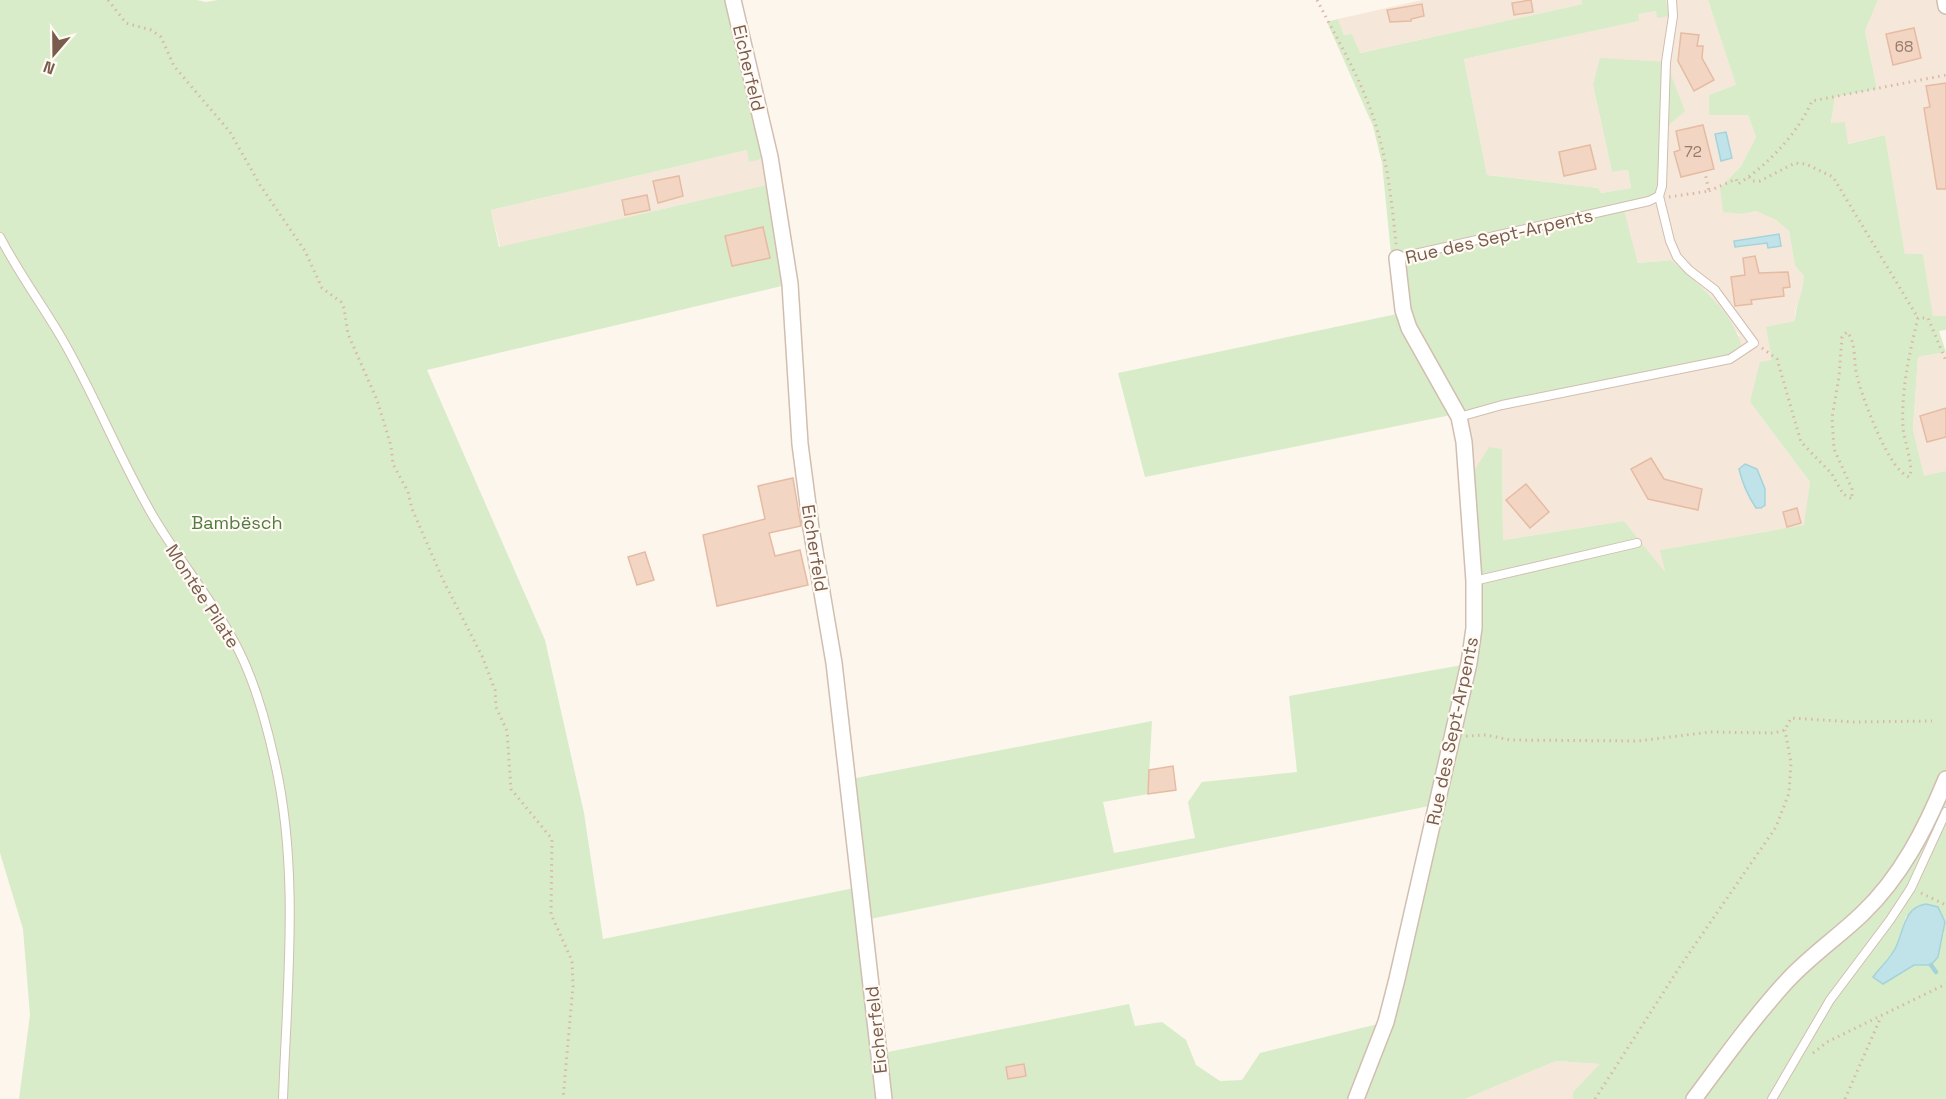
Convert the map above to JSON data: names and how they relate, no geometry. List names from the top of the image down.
{
  "streets": {
    "street": ["Eicherfeld", "Rue des Sept-Arpents"],
    "lane": ["Montée Pilate"]
  },
  "parks": ["Bambësch"],
  "house_numbers": ["68", "72"],
  "north": "bottom"
}
